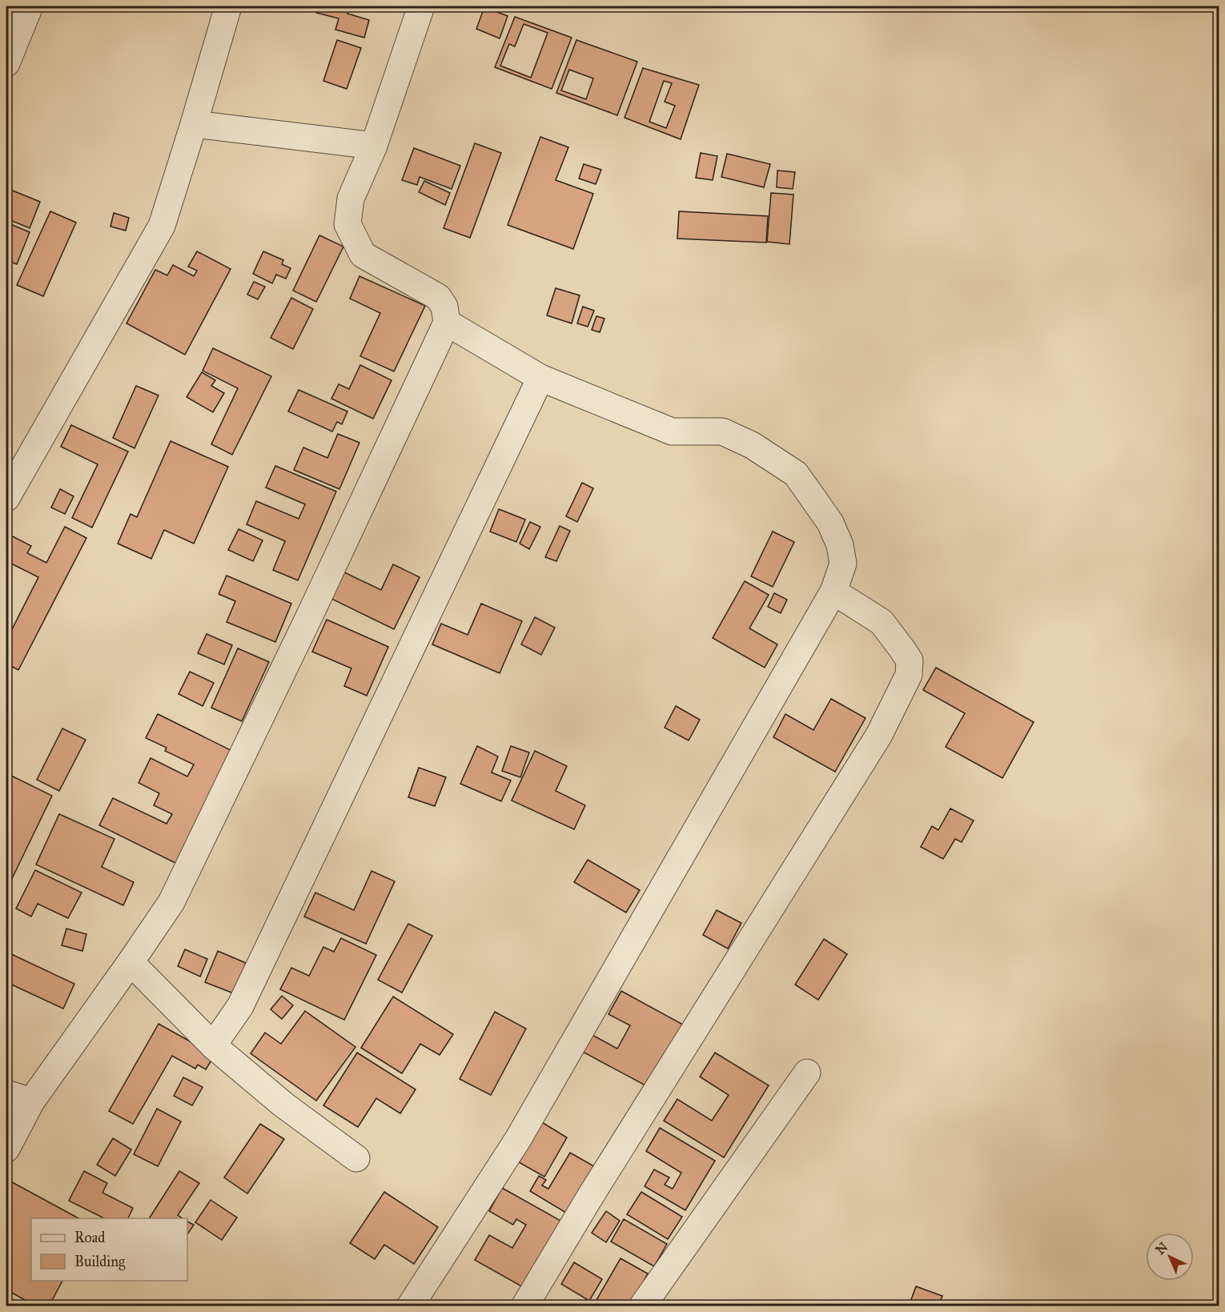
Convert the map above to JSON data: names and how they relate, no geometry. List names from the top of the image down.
{
  "legend": ["Road", "Building"],
  "north": "top left"
}
